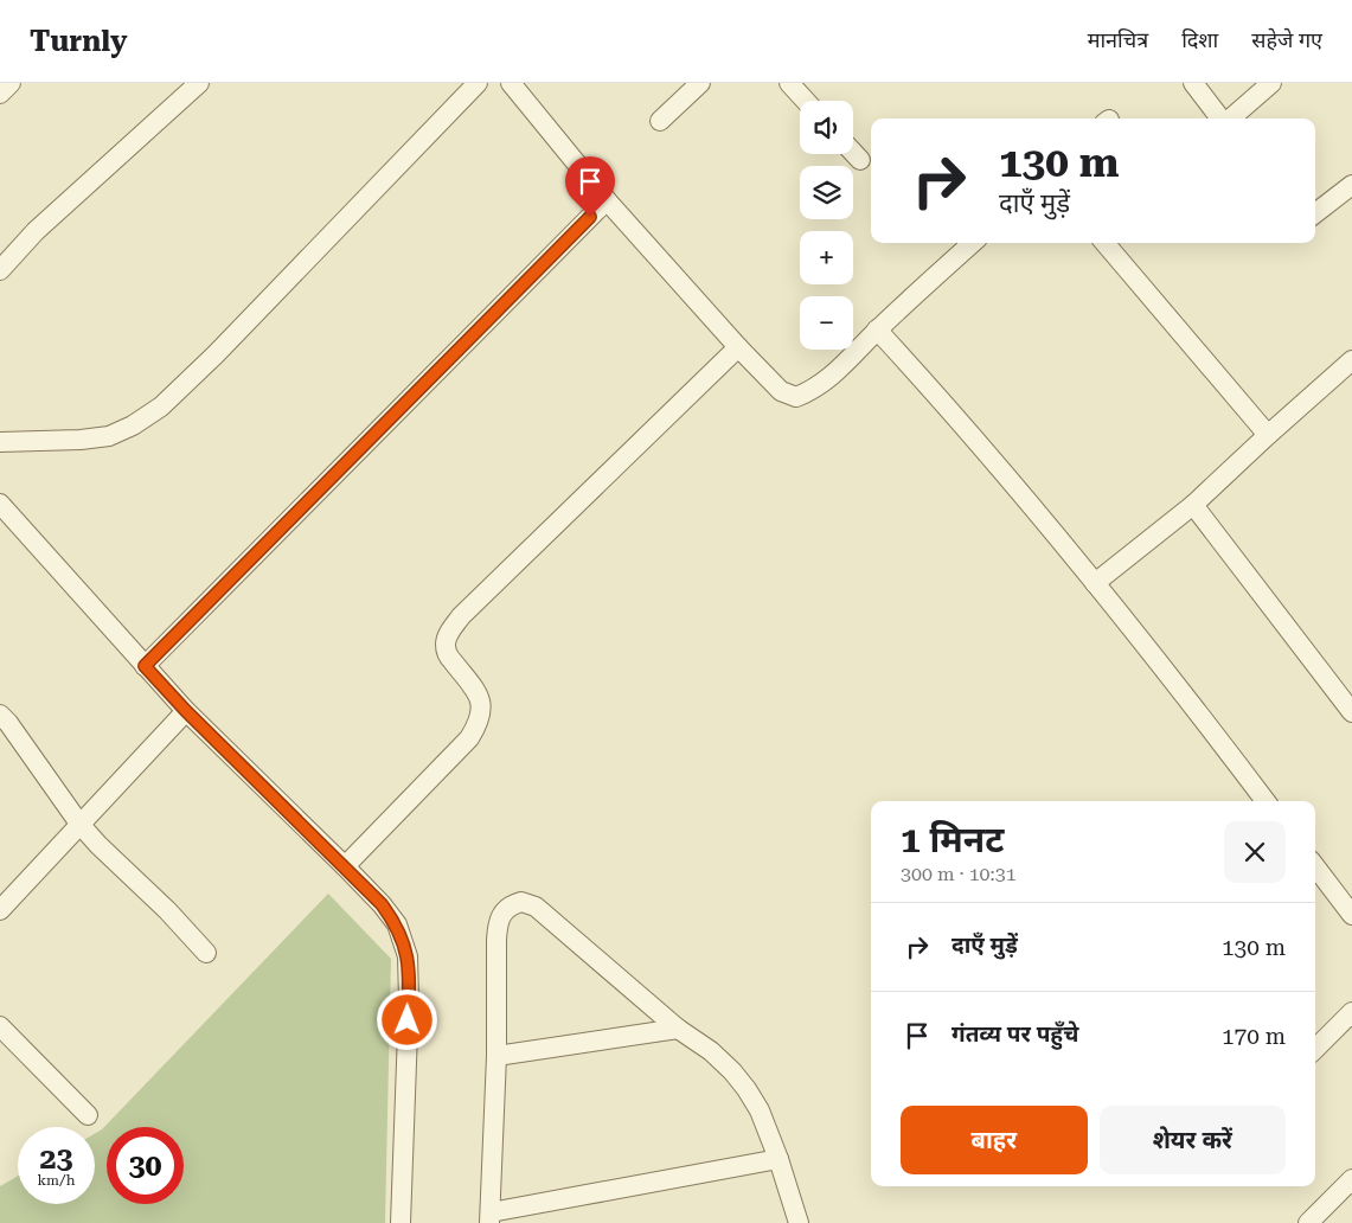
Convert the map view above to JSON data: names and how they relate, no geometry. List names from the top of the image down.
{
  "page": {
    "header": "Turnly",
    "nav": ["मानचित्र", "दिशा", "सहेजे गए"],
    "map_buttons": ["+", "−"],
    "turn": ["130 m", "दाएँ मुड़ें"],
    "heading": ["1 मिनट", "300 m · 10:31"],
    "list": [
      {
        "name": "दाएँ मुड़ें",
        "value": "130 m"
      },
      {
        "name": "गंतव्य पर पहुँचे",
        "value": "170 m"
      }
    ],
    "buttons": ["बाहर", "शेयर करें"],
    "speed": "23 km/h",
    "limit": "30"
  }
}
